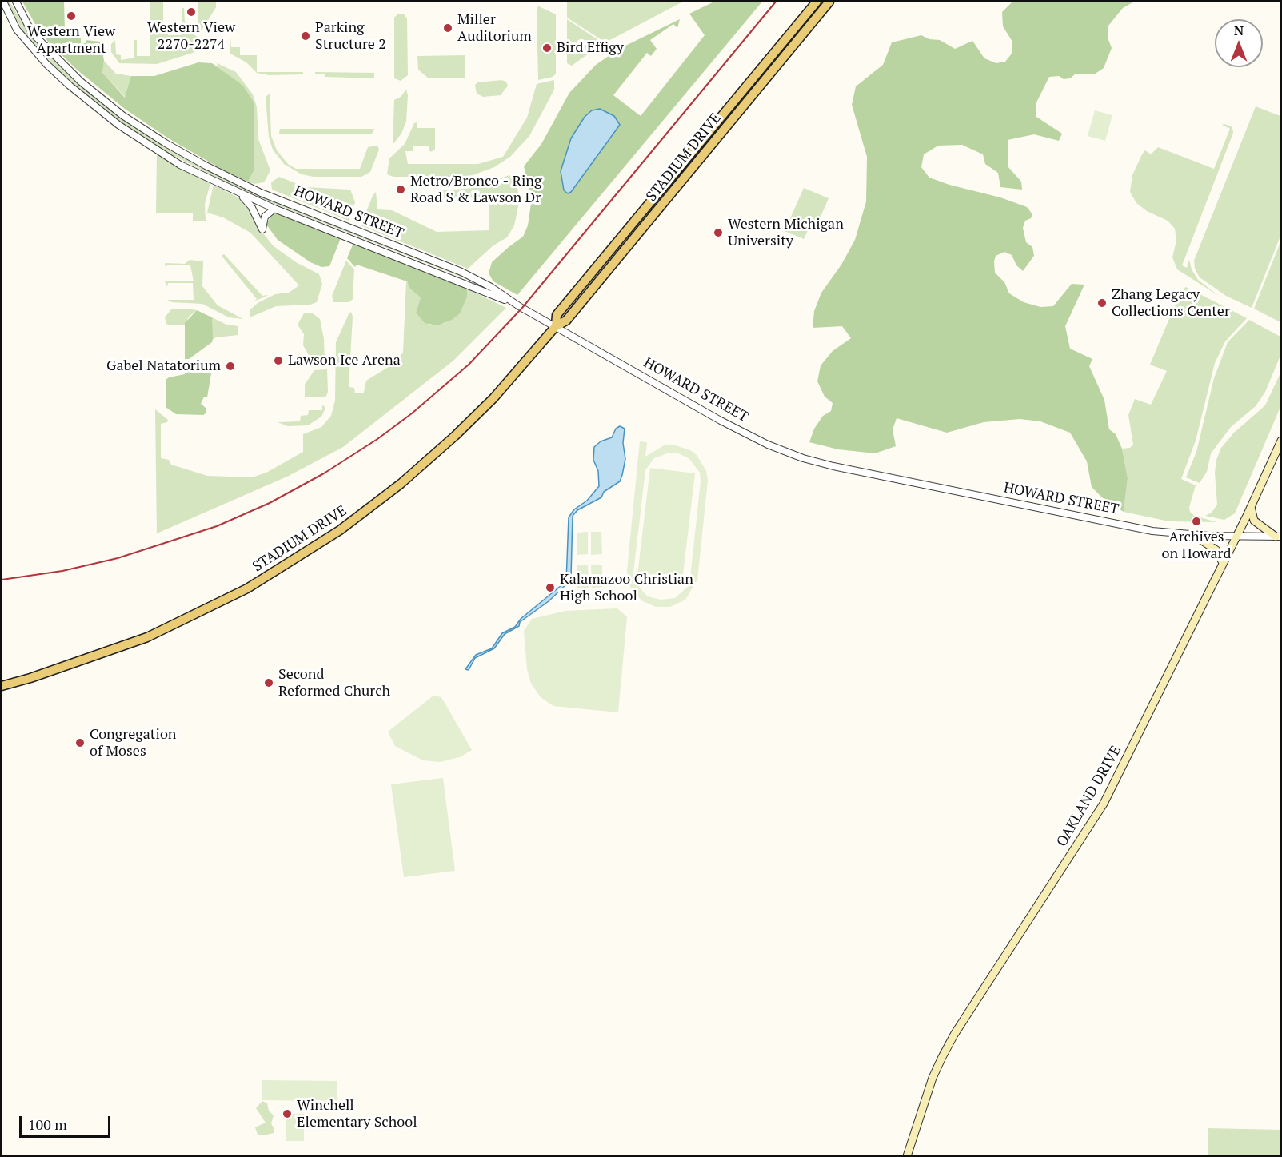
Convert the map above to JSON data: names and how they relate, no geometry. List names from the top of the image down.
{
  "streets": {
    "main road": ["STADIUM DRIVE", "OAKLAND DRIVE"],
    "street": ["HOWARD STREET"]
  },
  "crossings": [
    ["STADIUM DRIVE", "HOWARD STREET"],
    ["HOWARD STREET", "OAKLAND DRIVE"]
  ],
  "places": [
    "Western View 2270-2274",
    "Western View Apartment",
    "Miller Auditorium",
    "Parking Structure 2",
    "Bird Effigy",
    "Metro/Bronco - Ring Road S & Lawson Dr",
    "Western Michigan University",
    "Zhang Legacy Collections Center",
    "Lawson Ice Arena",
    "Gabel Natatorium",
    "Archives on Howard",
    "Kalamazoo Christian High School",
    "Second Reformed Church",
    "Congregation of Moses",
    "Winchell Elementary School"
  ],
  "scale_bar": "100 m",
  "north": "top"
}
